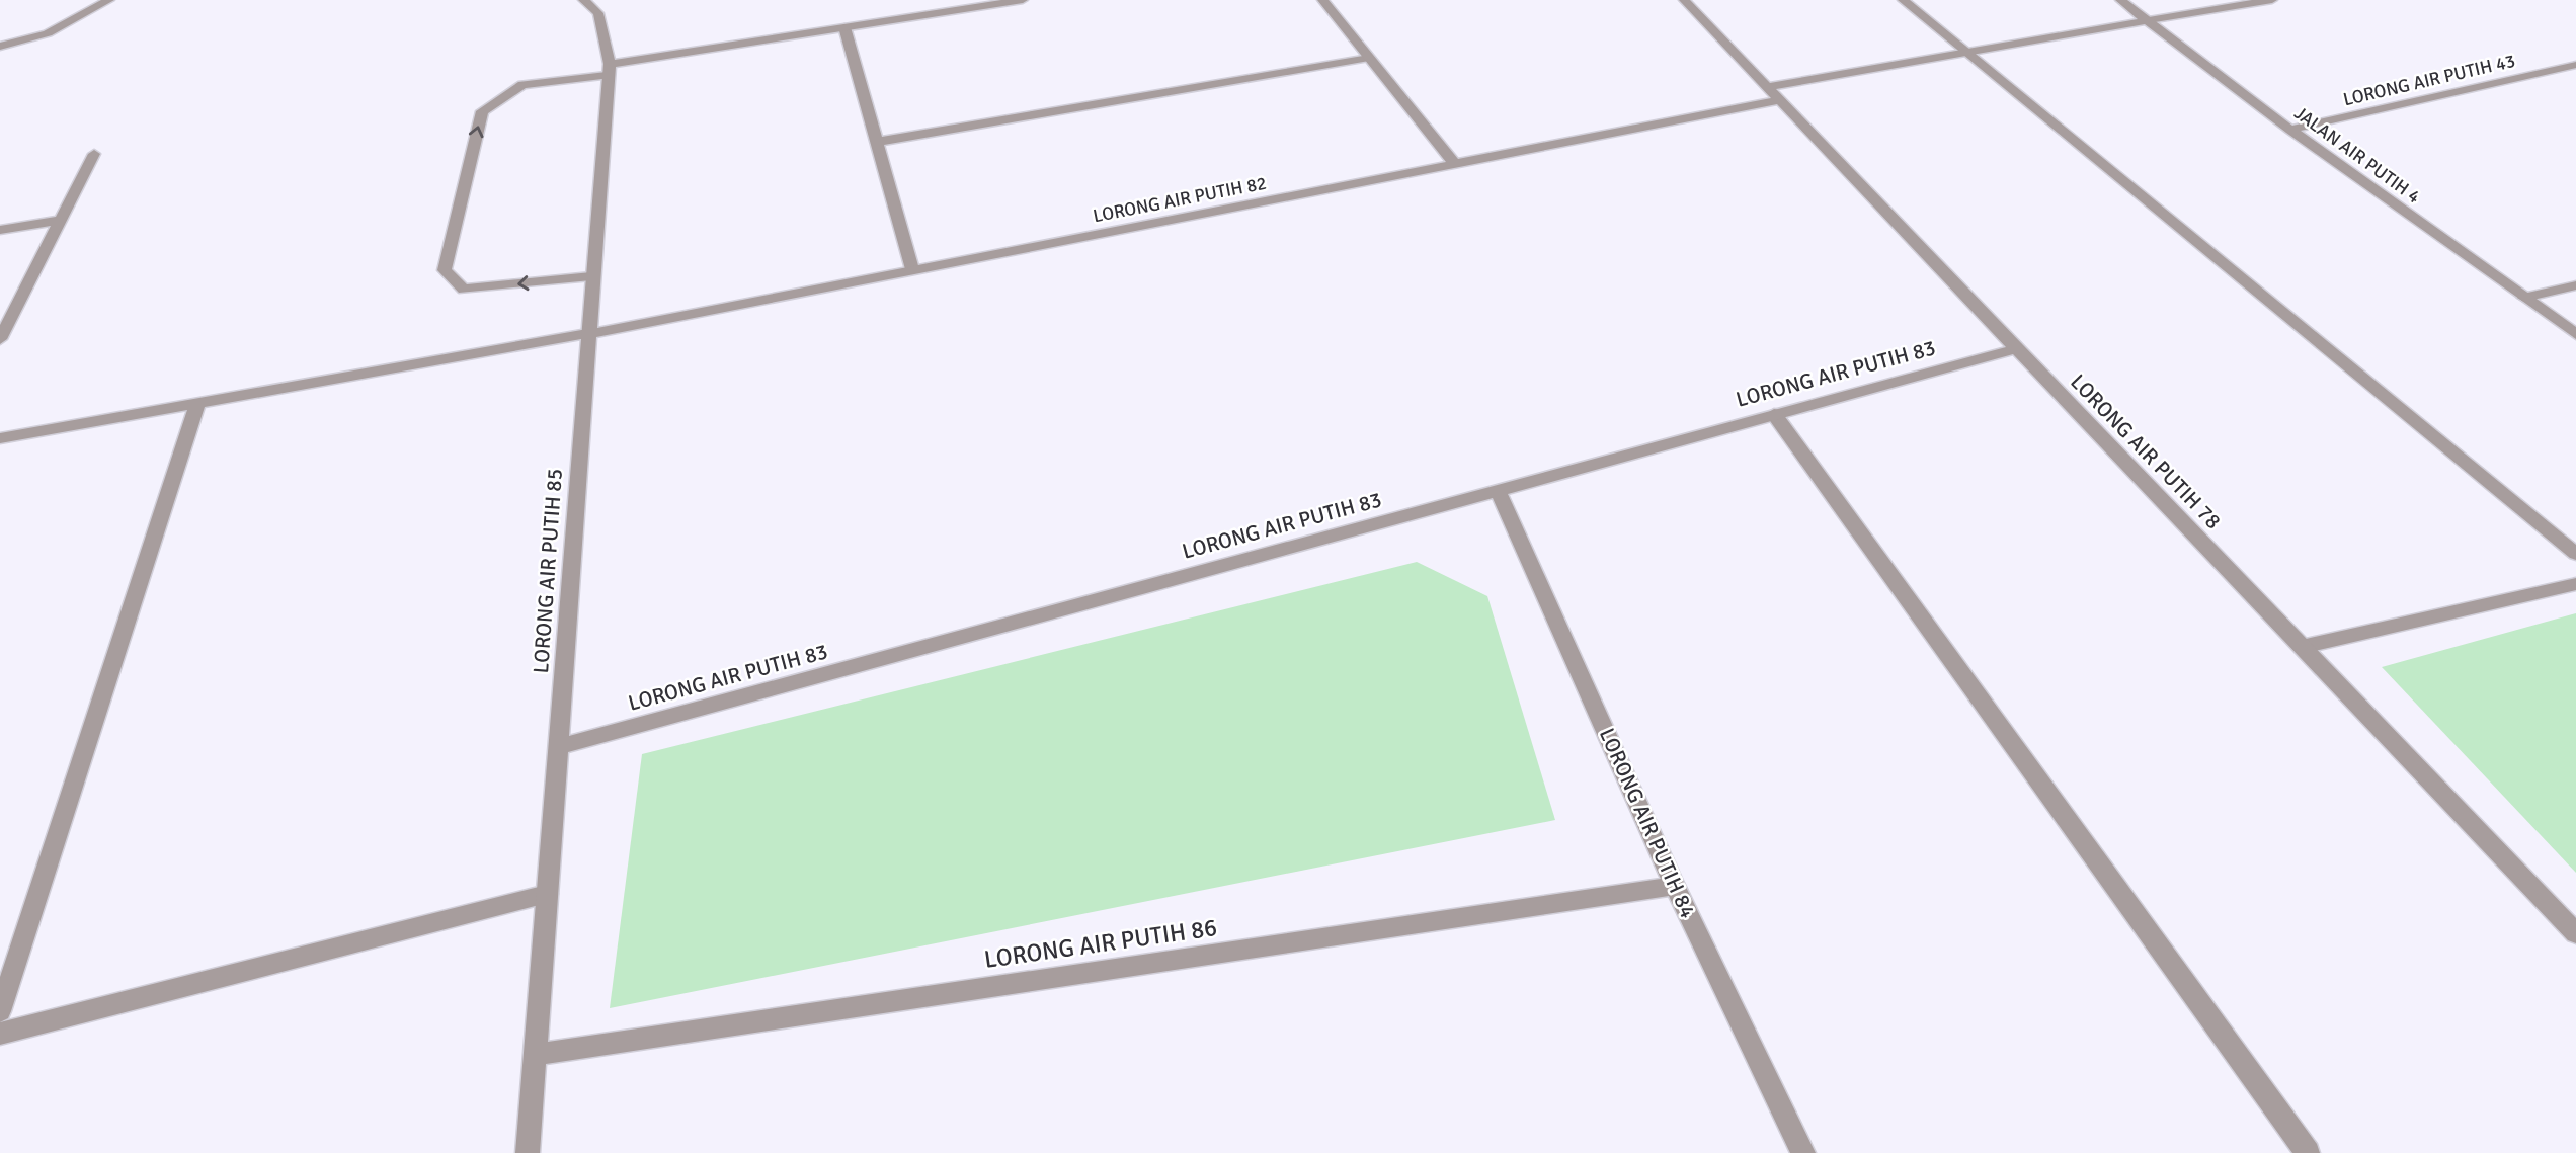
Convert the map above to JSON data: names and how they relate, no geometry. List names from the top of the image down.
{
  "streets": {
    "street": [
      "LORONG AIR PUTIH 43",
      "JALAN AIR PUTIH 4",
      "LORONG AIR PUTIH 82",
      "LORONG AIR PUTIH 83",
      "LORONG AIR PUTIH 78",
      "LORONG AIR PUTIH 85",
      "LORONG AIR PUTIH 84",
      "LORONG AIR PUTIH 86"
    ]
  },
  "crossings": [
    ["LORONG AIR PUTIH 43", "JALAN AIR PUTIH 4"],
    ["LORONG AIR PUTIH 82", "LORONG AIR PUTIH 78"],
    ["LORONG AIR PUTIH 82", "LORONG AIR PUTIH 85"],
    ["LORONG AIR PUTIH 83", "LORONG AIR PUTIH 78"],
    ["LORONG AIR PUTIH 83", "LORONG AIR PUTIH 85"],
    ["LORONG AIR PUTIH 83", "LORONG AIR PUTIH 84"],
    ["LORONG AIR PUTIH 85", "LORONG AIR PUTIH 86"],
    ["LORONG AIR PUTIH 84", "LORONG AIR PUTIH 86"]
  ]
}
